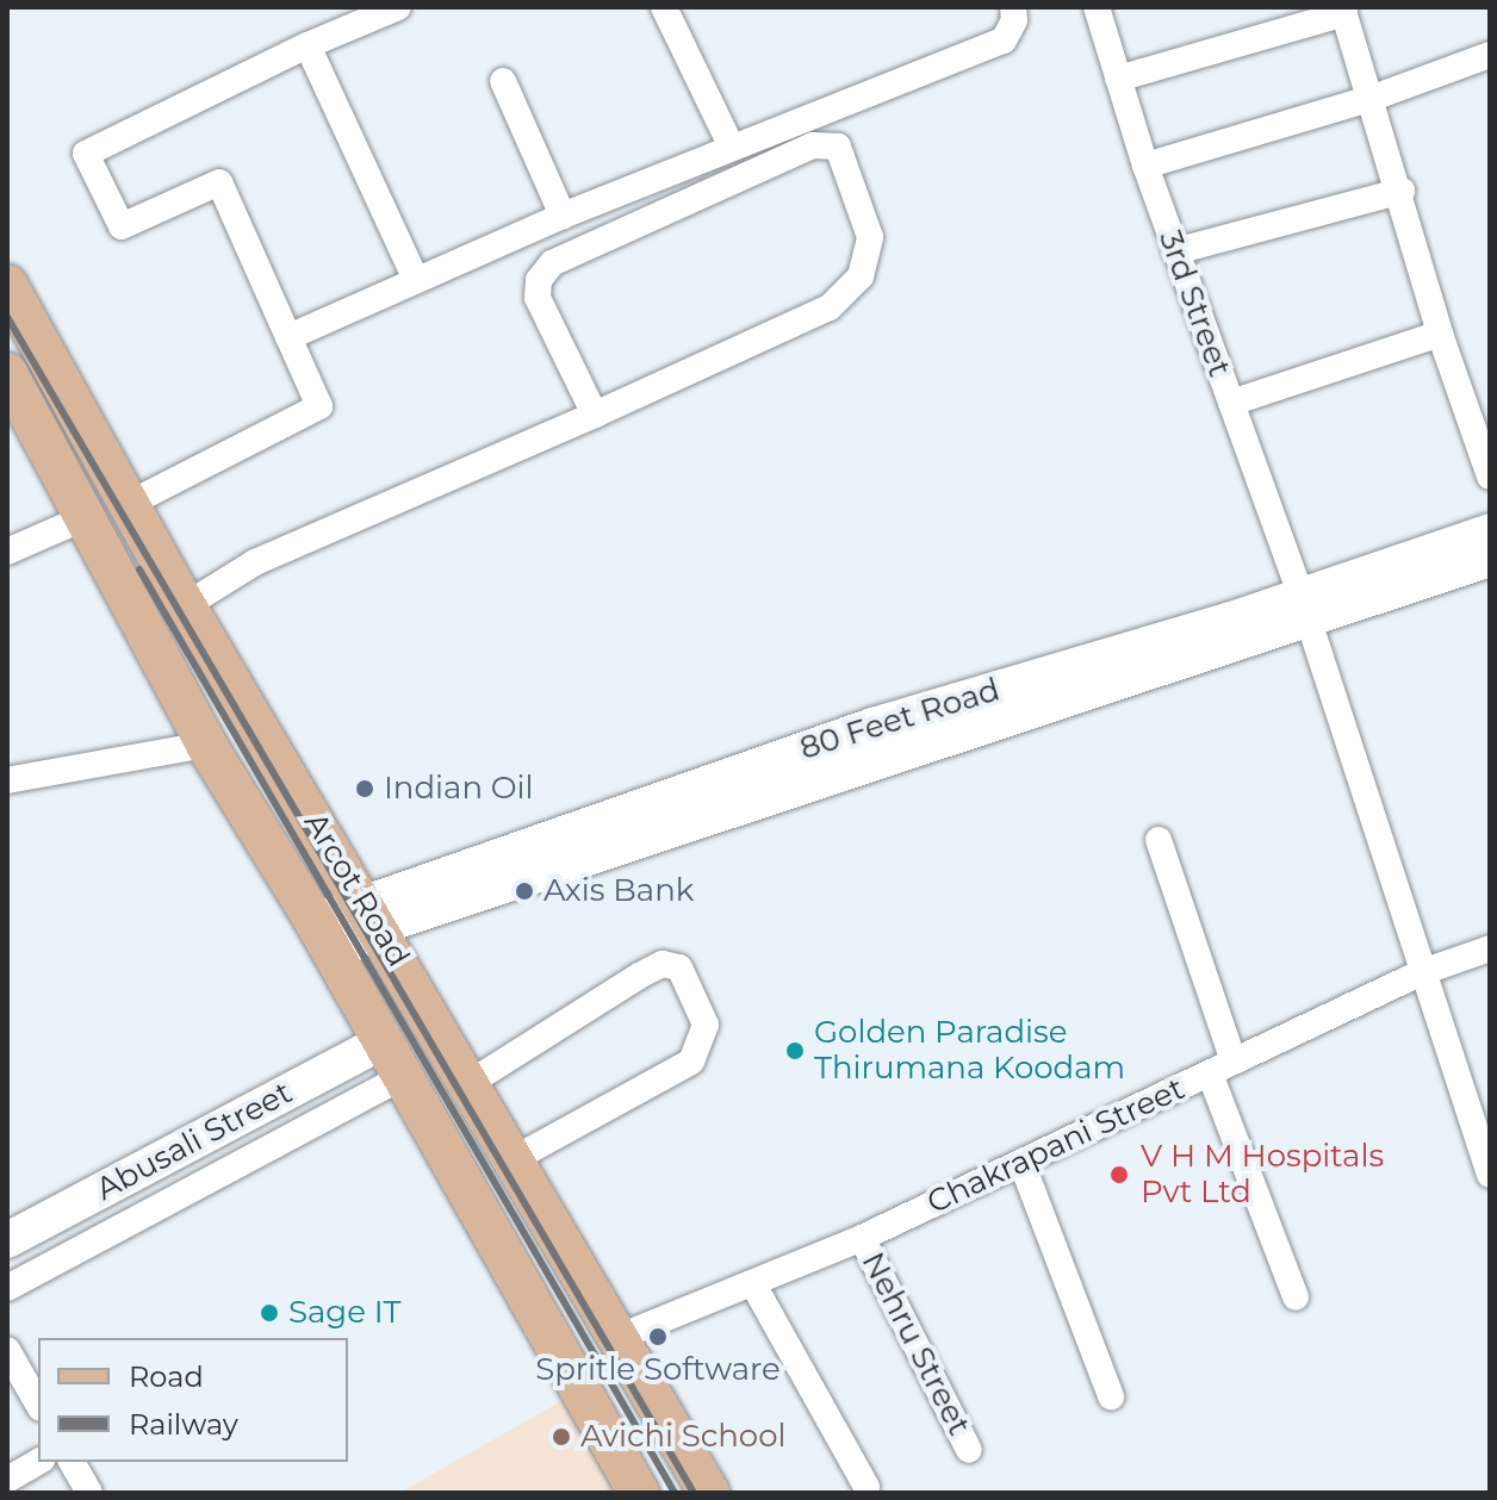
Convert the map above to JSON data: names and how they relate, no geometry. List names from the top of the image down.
{
  "streets": {
    "main road": ["Arcot Road"],
    "street": [
      "3rd Street",
      "80 Feet Road",
      "Abusali Street",
      "Chakrapani Street",
      "Nehru Street"
    ]
  },
  "crossings": [
    ["3rd Street", "80 Feet Road"],
    ["3rd Street", "Chakrapani Street"],
    ["80 Feet Road", "Arcot Road"],
    ["Arcot Road", "Abusali Street"],
    ["Arcot Road", "Chakrapani Street"],
    ["Chakrapani Street", "Nehru Street"]
  ],
  "places": [
    "Indian Oil",
    "Axis Bank",
    "Golden Paradise Thirumana Koodam",
    "V H M Hospitals Pvt Ltd",
    "Sage IT",
    "Spritle Software",
    "Avichi School"
  ],
  "legend": ["Road", "Railway"]
}
